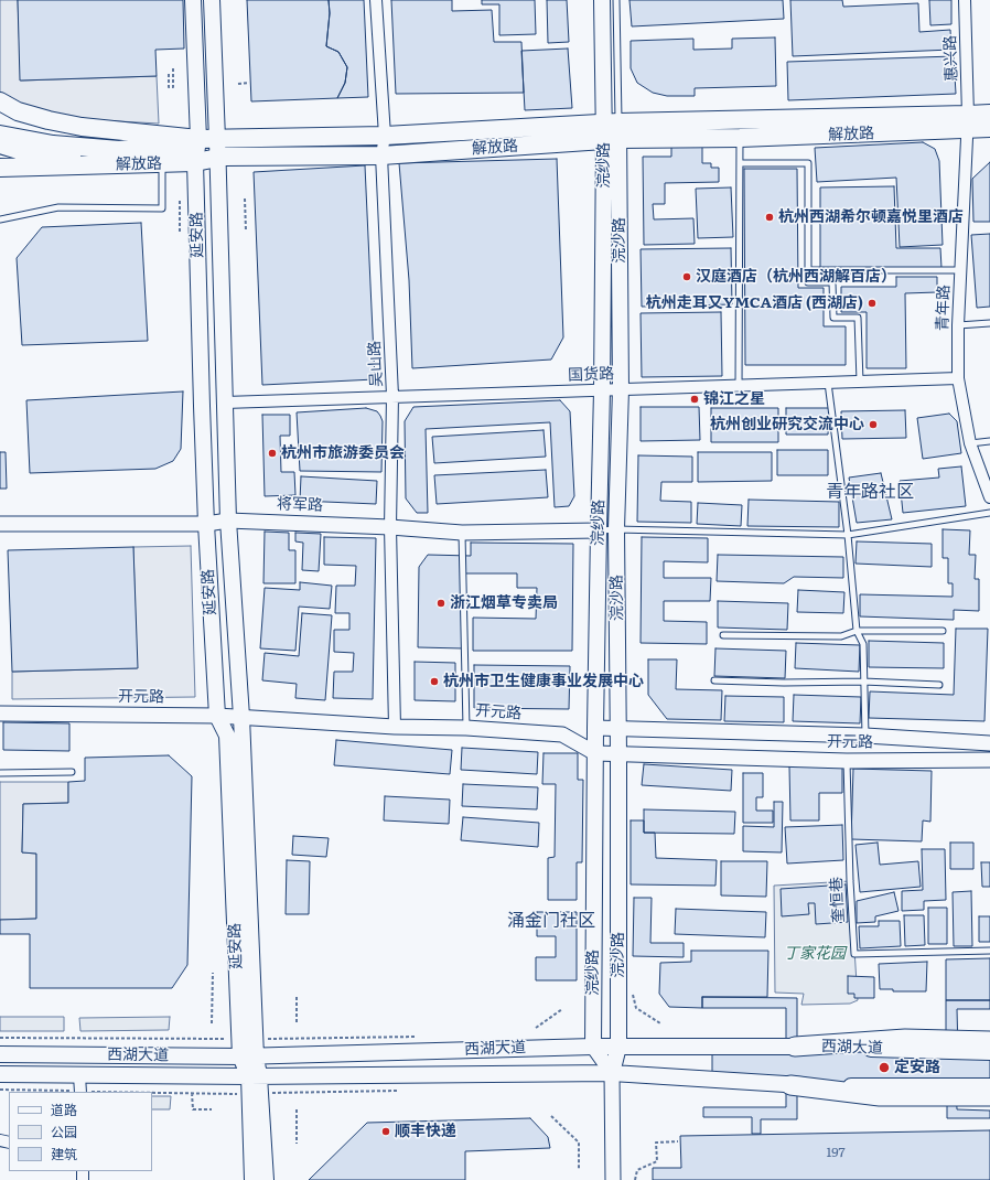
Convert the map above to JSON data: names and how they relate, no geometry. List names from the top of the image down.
{
  "streets": {
    "main road": [
      "解放路",
      "浣纱路",
      "延安路",
      "浣沙路",
      "西湖大道"
    ],
    "street": [
      "惠兴路",
      "青年路",
      "吴山路",
      "国货路",
      "将军路",
      "开元路"
    ],
    "lane": ["奎恒巷"]
  },
  "crossings": [
    ["惠兴路", "解放路"],
    ["惠兴路", "青年路"],
    ["解放路", "浣纱路"],
    ["解放路", "延安路"],
    ["解放路", "浣沙路"],
    ["解放路", "青年路"],
    ["解放路", "吴山路"],
    ["浣纱路", "浣沙路"],
    ["浣纱路", "国货路"],
    ["浣纱路", "将军路"],
    ["浣纱路", "开元路"],
    ["浣纱路", "西湖大道"],
    ["延安路", "国货路"],
    ["延安路", "将军路"],
    ["延安路", "开元路"],
    ["延安路", "西湖大道"],
    ["浣沙路", "国货路"],
    ["浣沙路", "开元路"],
    ["浣沙路", "西湖大道"],
    ["青年路", "国货路"],
    ["吴山路", "国货路"],
    ["吴山路", "将军路"],
    ["吴山路", "开元路"],
    ["开元路", "奎恒巷"]
  ],
  "districts": ["青年路社区", "涌金门社区"],
  "parks": ["丁家花园"],
  "places": [
    "杭州西湖希尔顿嘉悦里酒店",
    "汉庭酒店（杭州西湖解百店）",
    "杭州走耳又YMCA酒店 (西湖店)",
    "锦江之星",
    "杭州创业研究交流中心",
    "杭州市旅游委员会",
    "浙江烟草专卖局",
    "杭州市卫生健康事业发展中心",
    "定安路",
    "顺丰快递"
  ],
  "house_numbers": ["197"],
  "legend": ["道路", "公园", "建筑"]
}
